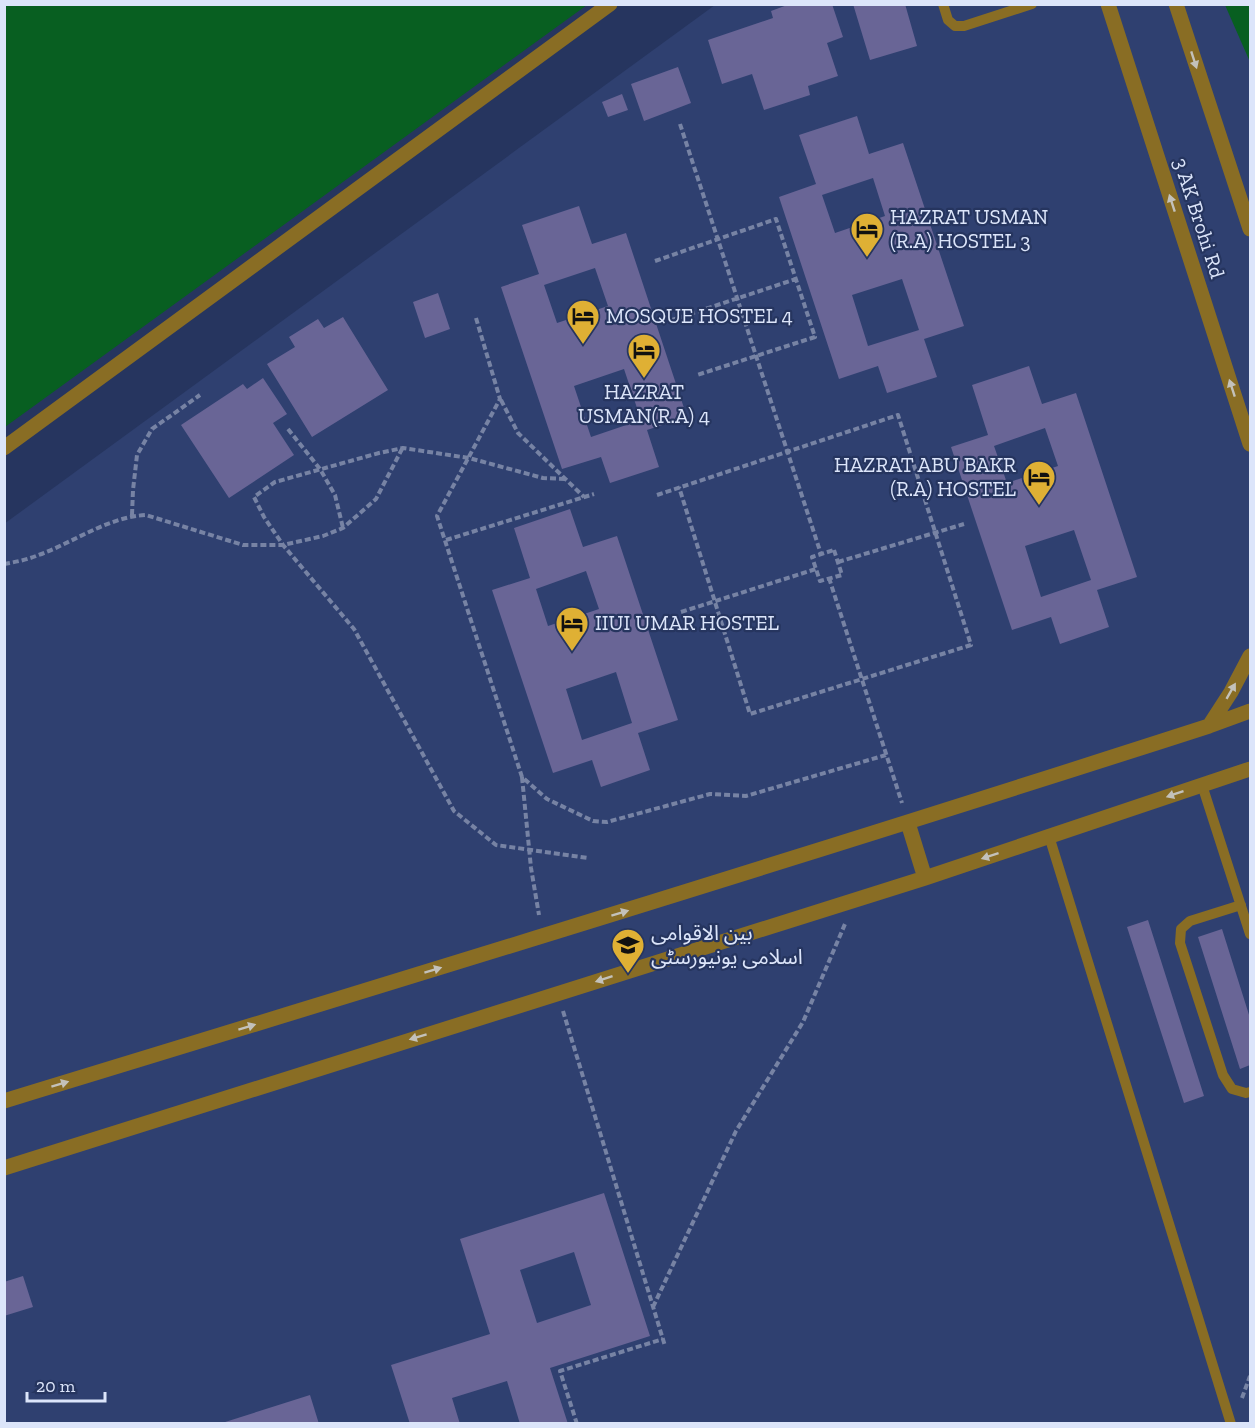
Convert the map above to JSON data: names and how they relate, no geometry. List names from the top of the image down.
{
  "streets": {
    "street": ["3 AK Brohi Rd"]
  },
  "places": {
    "hotel": [
      "HAZRAT USMAN (R.A) HOSTEL 3",
      "MOSQUE HOSTEL 4",
      "HAZRAT USMAN(R.A) 4",
      "HAZRAT ABU BAKR (R.A) HOSTEL",
      "IIUI UMAR HOSTEL"
    ],
    "school or university": ["بین الاقوامی اسلامی یونیورسٹی"]
  },
  "scale_bar": "20 m"
}
